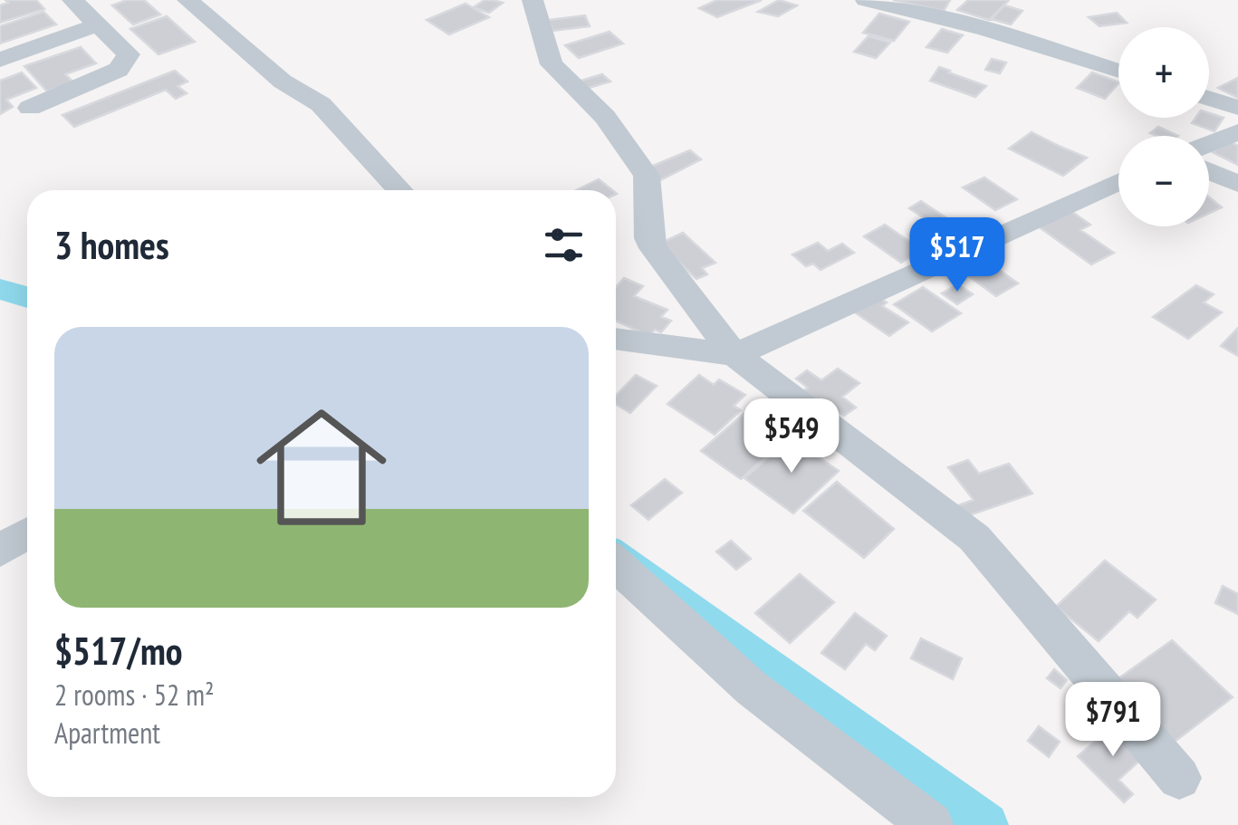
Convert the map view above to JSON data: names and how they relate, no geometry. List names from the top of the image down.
{
  "page": {
    "map_buttons": ["+", "−"],
    "heading": "3 homes",
    "price": ["$517", "$549", "$791"],
    "list": [
      {
        "name": "$517/mo",
        "note": "2 rooms · 52 m² · Apartment"
      }
    ]
  }
}
